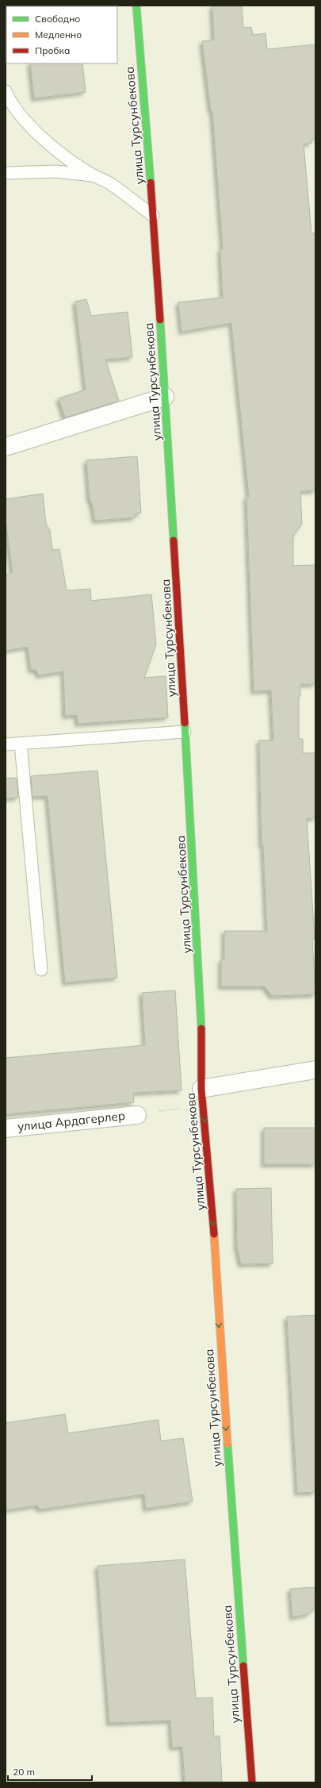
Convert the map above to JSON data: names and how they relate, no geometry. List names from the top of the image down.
{
  "streets": {
    "street": ["улица Турсунбекова", "улица Ардагерлер"]
  },
  "one_way": ["улица Турсунбекова"],
  "legend": ["Свободно", "Медленно", "Пробка"],
  "scale_bar": "20 m"
}
